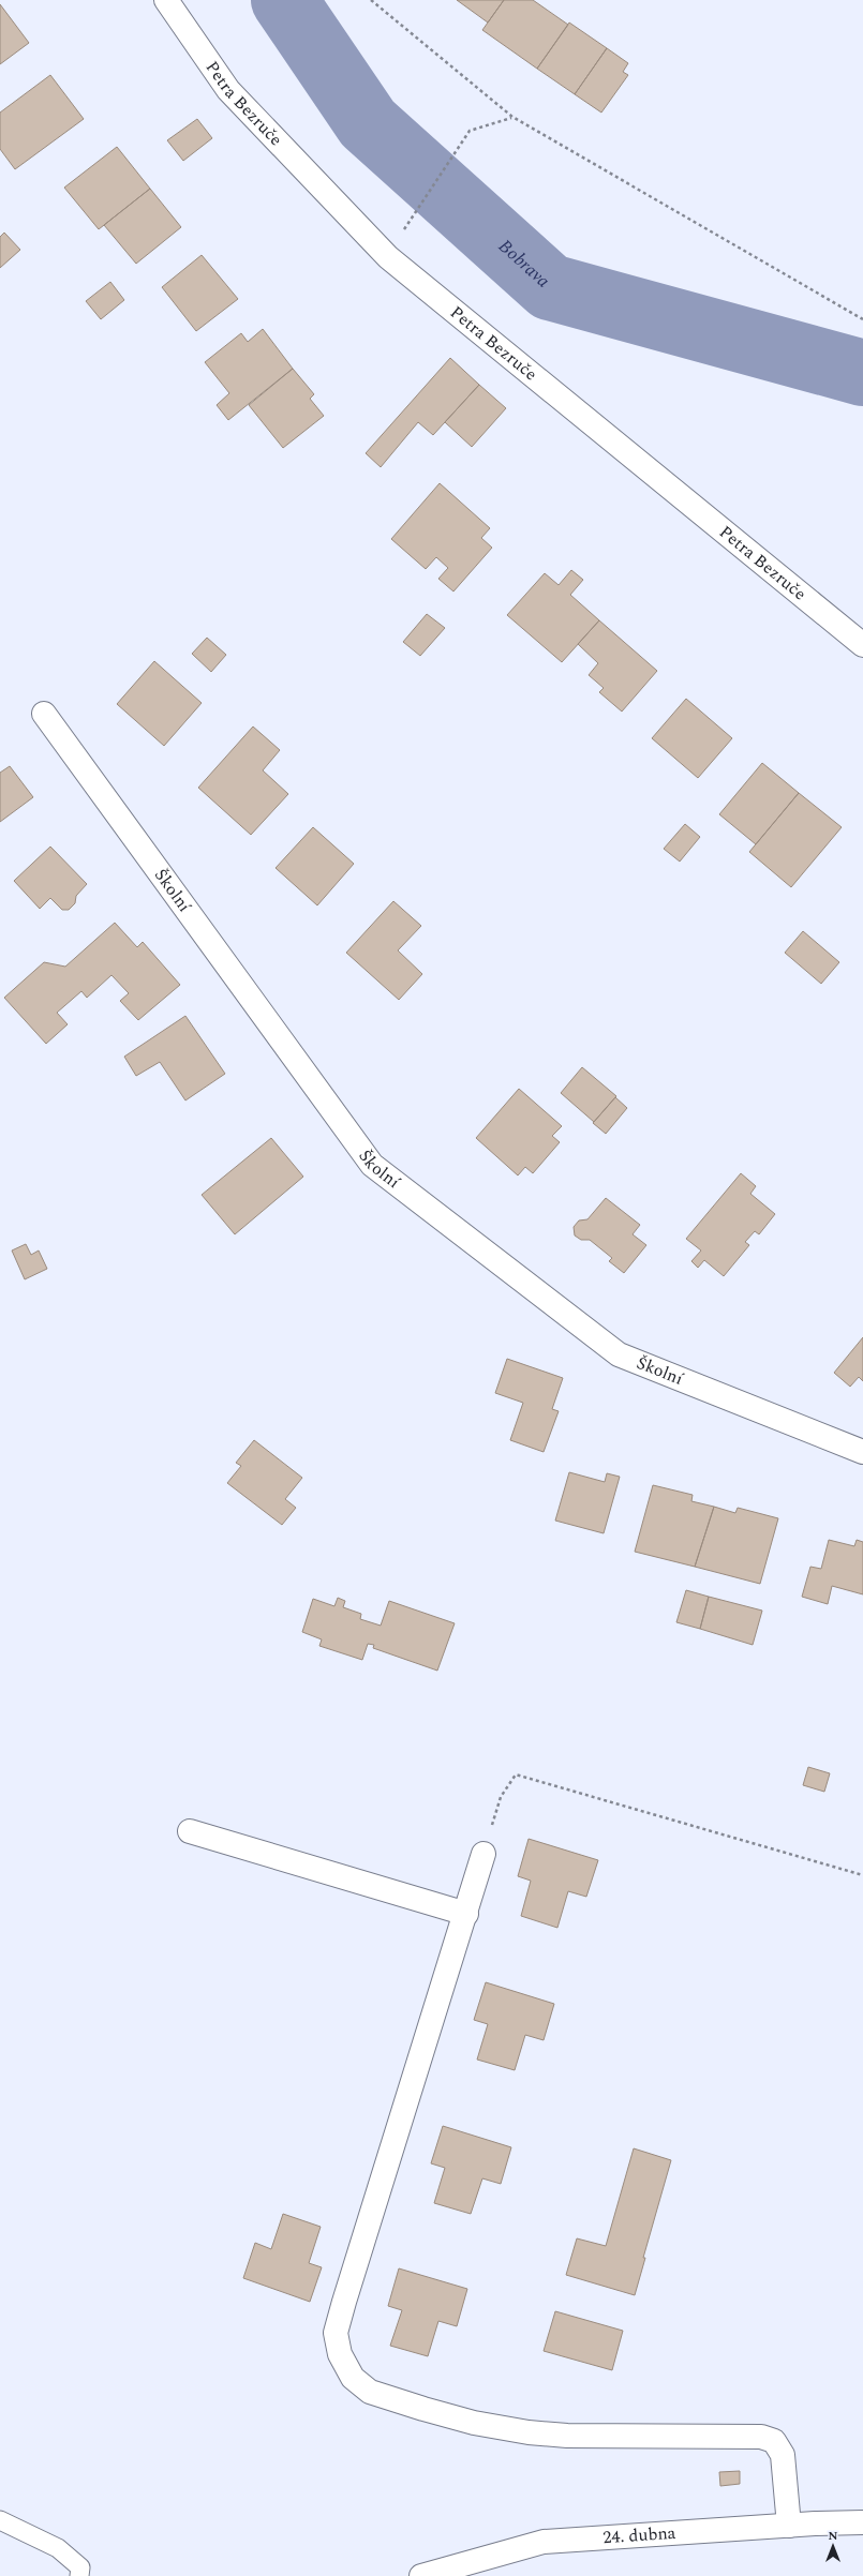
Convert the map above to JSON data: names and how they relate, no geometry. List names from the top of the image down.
{
  "streets": {
    "street": ["Petra Bezruče", "Školní", "24. dubna"]
  },
  "water": ["Bobrava"],
  "north": "top"
}
